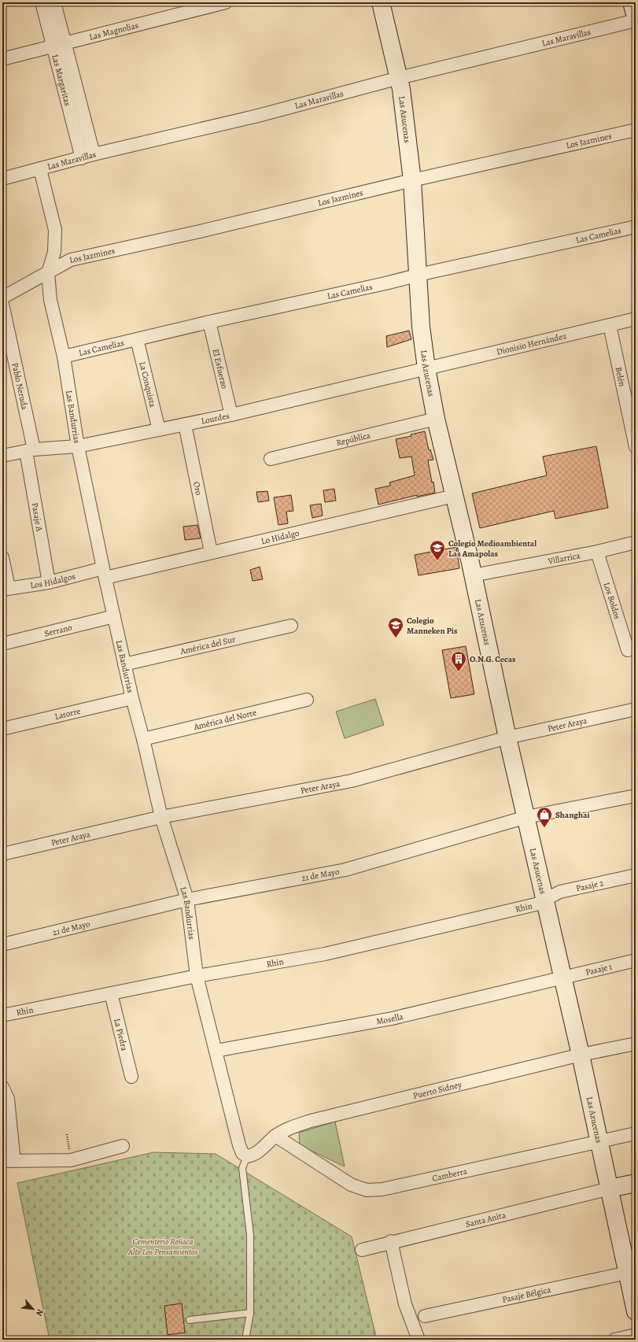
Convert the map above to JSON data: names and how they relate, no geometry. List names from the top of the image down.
{
  "streets": {
    "street": [
      "Las Magnolias",
      "Las Maravillas",
      "Las Margaritas",
      "Las Azucenas",
      "Los Jazmines",
      "Las Camelias",
      "Dionisio Hernández",
      "El Esfuerzo",
      "Belén",
      "La Conquista",
      "Pablo Neruda",
      "Las Bandurrias",
      "Lourdes",
      "República",
      "Oro",
      "Pasaje A",
      "Lo Hidalgo",
      "Villarrica",
      "Los Hidalgos",
      "Los Boldos",
      "Serrano",
      "América del Sur",
      "Latorre",
      "América del Norte",
      "Peter Araya",
      "21 de Mayo",
      "Pasaje 2",
      "Rhin",
      "Pasaje 1",
      "Mosella",
      "La Piedra",
      "Puerto Sidney",
      "Camberra",
      "Santa Anita",
      "Pasaje Bélgica"
    ]
  },
  "crossings": [
    ["Las Magnolias", "Las Margaritas"],
    ["Las Maravillas", "Las Margaritas"],
    ["Las Maravillas", "Las Azucenas"],
    ["Las Maravillas", "Las Bandurrias"],
    ["Las Azucenas", "Los Jazmines"],
    ["Las Azucenas", "Las Camelias"],
    ["Las Azucenas", "Dionisio Hernández"],
    ["Las Azucenas", "Lourdes"],
    ["Las Azucenas", "República"],
    ["Las Azucenas", "Lo Hidalgo"],
    ["Las Azucenas", "Villarrica"],
    ["Las Azucenas", "Peter Araya"],
    ["Las Azucenas", "21 de Mayo"],
    ["Las Azucenas", "Pasaje 2"],
    ["Las Azucenas", "Rhin"],
    ["Las Azucenas", "Pasaje 1"],
    ["Las Azucenas", "Mosella"],
    ["Las Azucenas", "Puerto Sidney"],
    ["Las Azucenas", "Camberra"],
    ["Las Azucenas", "Santa Anita"],
    ["Las Azucenas", "Pasaje Bélgica"],
    ["Los Jazmines", "Las Bandurrias"],
    ["Las Camelias", "El Esfuerzo"],
    ["Las Camelias", "La Conquista"],
    ["Las Camelias", "Las Bandurrias"],
    ["Dionisio Hernández", "Belén"],
    ["Dionisio Hernández", "Lourdes"],
    ["El Esfuerzo", "Lourdes"],
    ["La Conquista", "Lourdes"],
    ["Pablo Neruda", "Lourdes"],
    ["Pablo Neruda", "Pasaje A"],
    ["Las Bandurrias", "Lourdes"],
    ["Las Bandurrias", "Lo Hidalgo"],
    ["Las Bandurrias", "Los Hidalgos"],
    ["Las Bandurrias", "Serrano"],
    ["Las Bandurrias", "América del Sur"],
    ["Las Bandurrias", "Latorre"],
    ["Las Bandurrias", "América del Norte"],
    ["Las Bandurrias", "Peter Araya"],
    ["Las Bandurrias", "21 de Mayo"],
    ["Las Bandurrias", "Rhin"],
    ["Las Bandurrias", "Mosella"],
    ["Las Bandurrias", "Puerto Sidney"],
    ["Lourdes", "Oro"],
    ["Lourdes", "Pasaje A"],
    ["Oro", "Lo Hidalgo"],
    ["Pasaje A", "Los Hidalgos"],
    ["Lo Hidalgo", "Los Hidalgos"],
    ["Villarrica", "Los Boldos"],
    ["Pasaje 2", "Rhin"],
    ["Rhin", "La Piedra"],
    ["Pasaje 1", "Mosella"],
    ["Puerto Sidney", "Camberra"]
  ],
  "parks": ["Cementerio Reñaca Alto Los Pensamientos"],
  "places": {
    "school or university": ["Colegio Medioambiental Las Amapolas", "Colegio Manneken Pis"],
    "building": ["O.N.G. Cecas"],
    "shop": ["Shanghai"]
  },
  "north": "bottom right"
}
